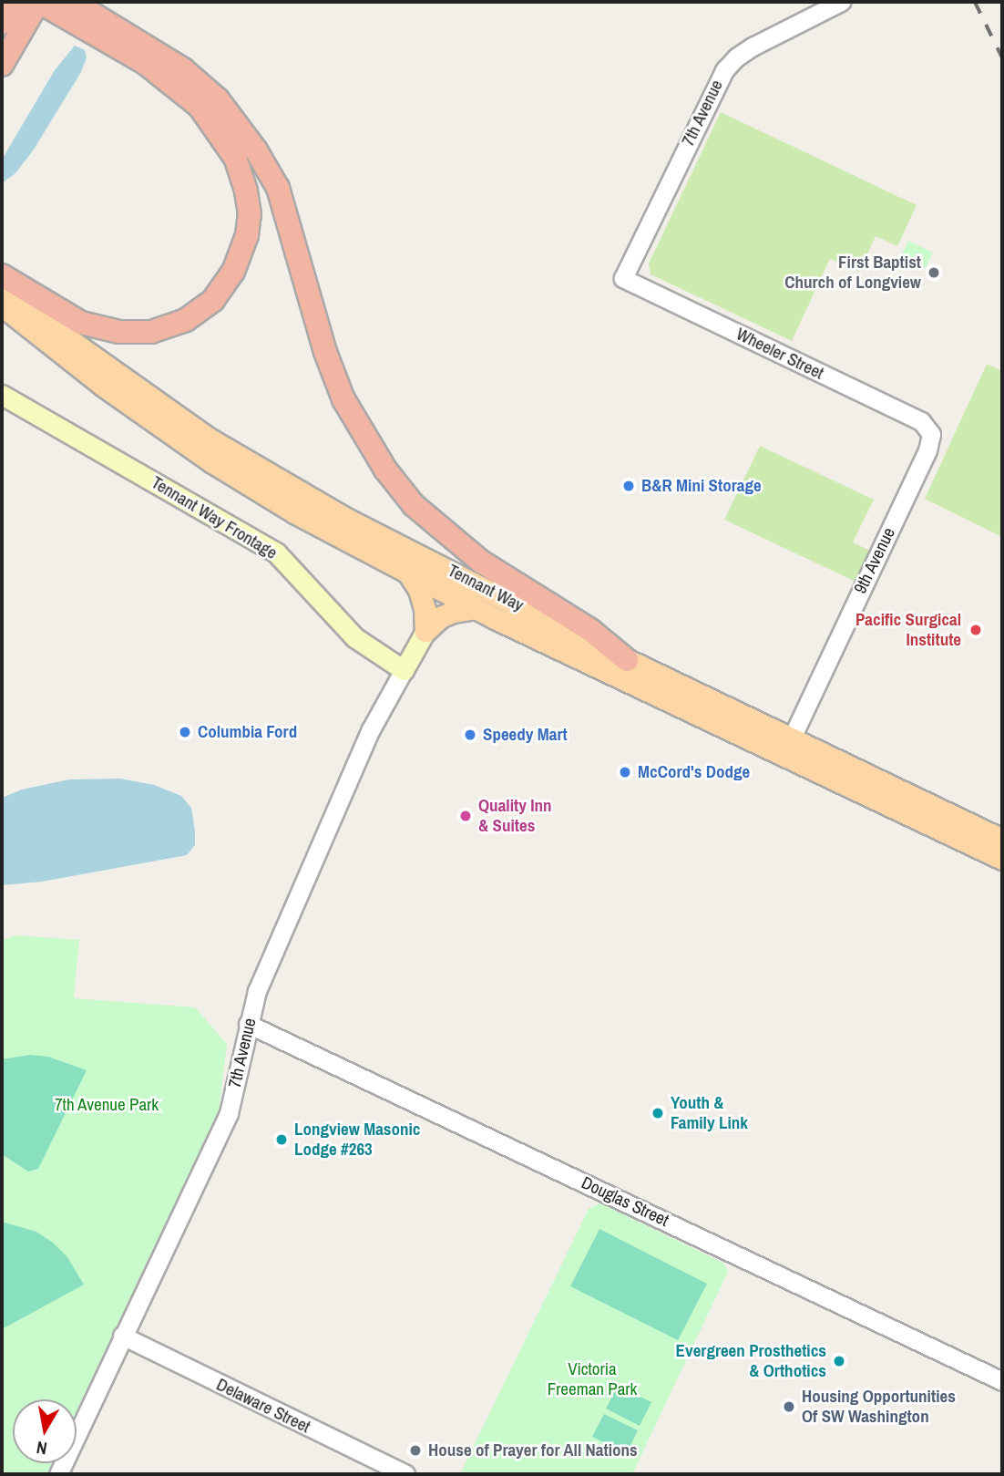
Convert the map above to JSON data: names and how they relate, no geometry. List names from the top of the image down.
{
  "streets": {
    "main road": ["7th Avenue", "Tennant Way Frontage", "Tennant Way"],
    "street": [
      "Wheeler Street",
      "9th Avenue",
      "Douglas Street",
      "Delaware Street"
    ]
  },
  "crossings": [
    ["7th Avenue", "Wheeler Street"],
    ["7th Avenue", "Tennant Way Frontage"],
    ["7th Avenue", "Douglas Street"],
    ["7th Avenue", "Delaware Street"],
    ["Wheeler Street", "9th Avenue"],
    ["9th Avenue", "Tennant Way"]
  ],
  "parks": ["7th Avenue Park", "Victoria Freeman Park"],
  "places": [
    "First Baptist Church of Longview",
    "B&R Mini Storage",
    "Pacific Surgical Institute",
    "Columbia Ford",
    "Speedy Mart",
    "McCord's Dodge",
    "Quality Inn & Suites",
    "Youth & Family Link",
    "Longview Masonic Lodge #263",
    "Evergreen Prosthetics & Orthotics",
    "Housing Opportunities Of SW Washington",
    "House of Prayer for All Nations"
  ],
  "north": "bottom"
}
